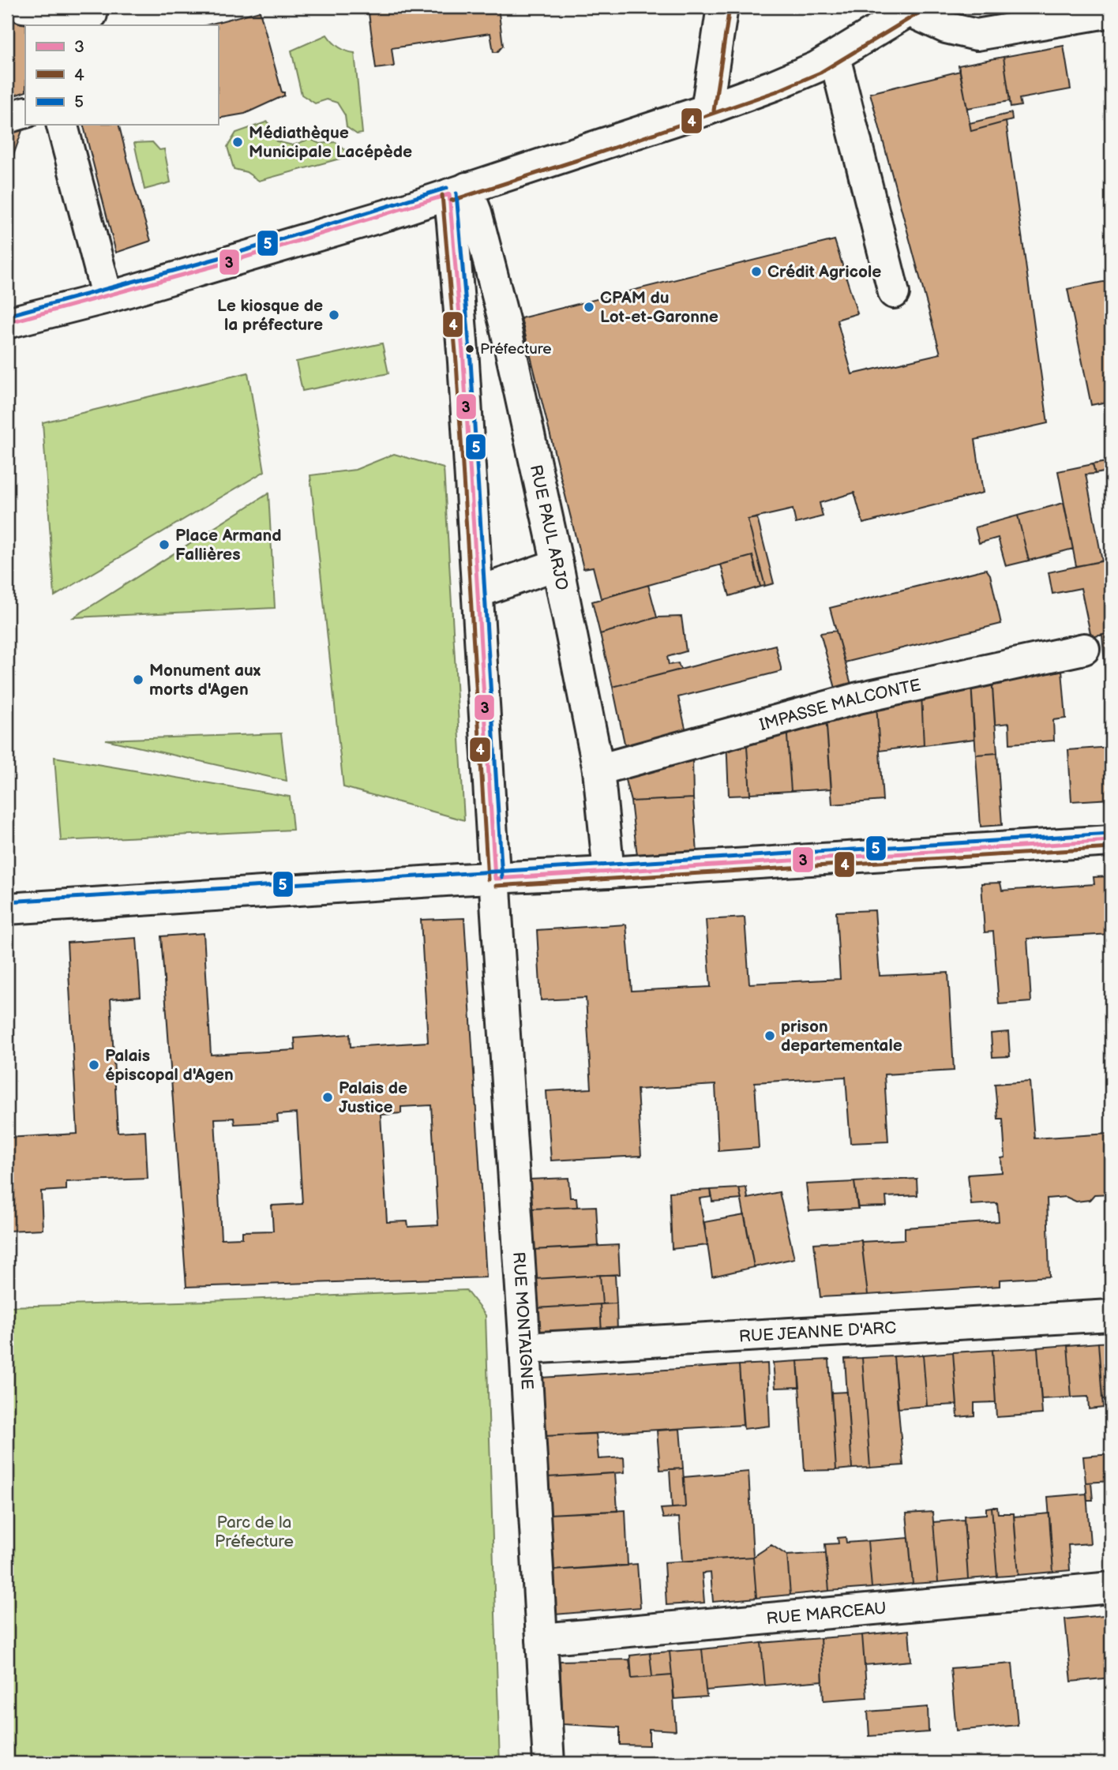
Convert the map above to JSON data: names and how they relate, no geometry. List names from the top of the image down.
{
  "streets": {
    "street": [
      "RUE PAUL ARJO",
      "IMPASSE MALCONTE",
      "RUE MONTAIGNE",
      "RUE JEANNE D'ARC",
      "RUE MARCEAU"
    ]
  },
  "crossings": [
    ["RUE PAUL ARJO", "IMPASSE MALCONTE"],
    ["RUE PAUL ARJO", "RUE MONTAIGNE"],
    ["RUE MONTAIGNE", "RUE JEANNE D'ARC"],
    ["RUE MONTAIGNE", "RUE MARCEAU"]
  ],
  "parks": ["Parc de la Préfecture"],
  "places": [
    "Médiathèque Municipale Lacépède",
    "Crédit Agricole",
    "CPAM du Lot-et-Garonne",
    "Le kiosque de la préfecture",
    "Préfecture",
    "Place Armand Fallières",
    "Monument aux morts d'Agen",
    "prison departementale",
    "Palais épiscopal d'Agen",
    "Palais de Justice"
  ],
  "lines": ["transit line 4", "transit line 5", "transit line 3"],
  "legend": ["3", "4", "5"]
}
